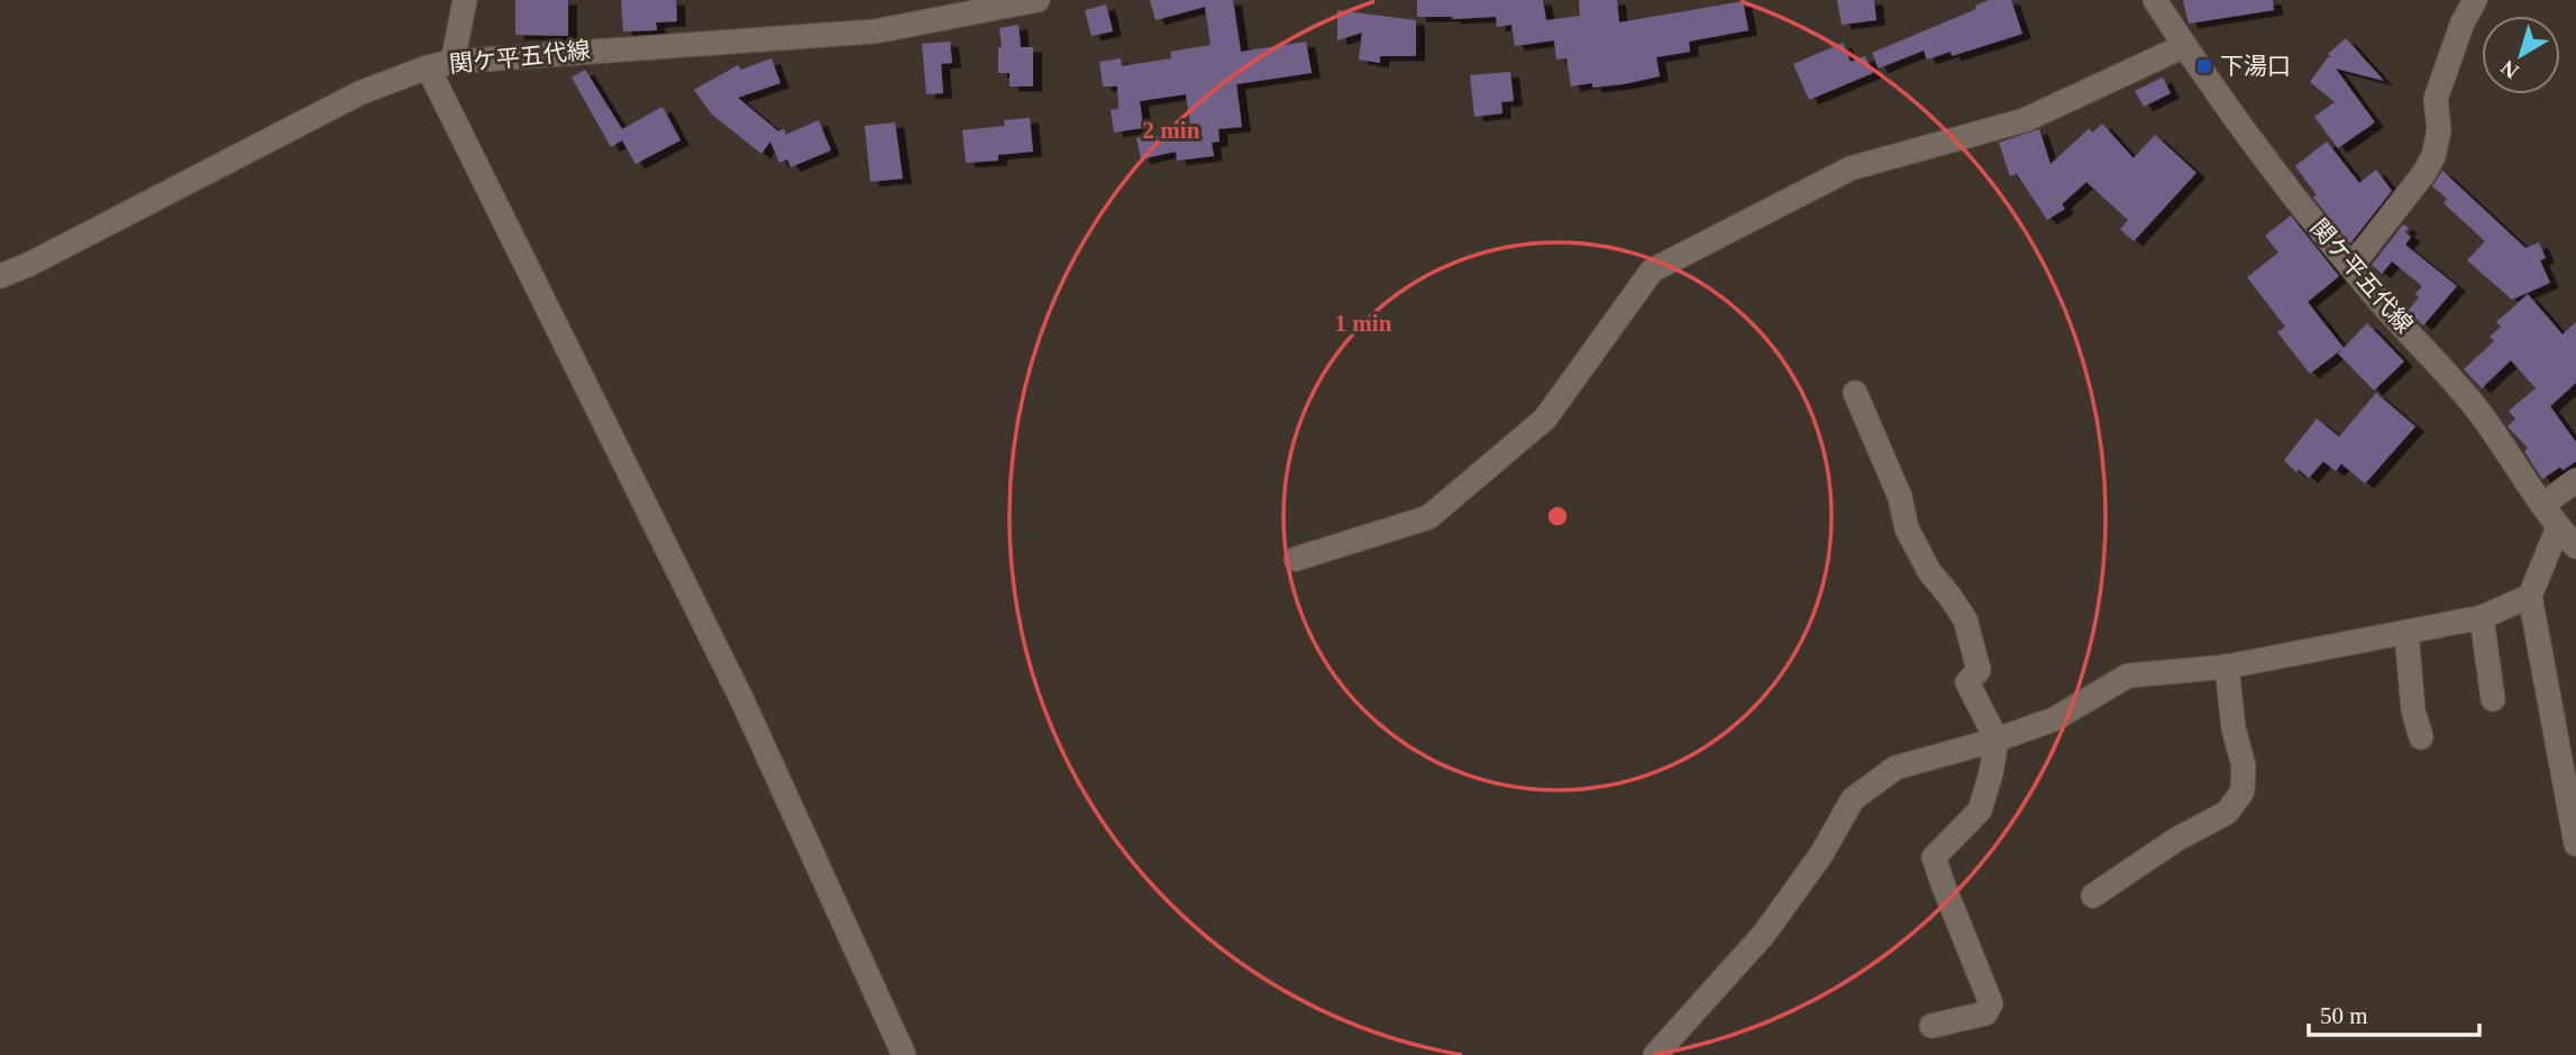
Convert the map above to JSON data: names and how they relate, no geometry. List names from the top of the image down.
{
  "streets": {
    "street": ["関ケ平五代線"]
  },
  "places": {
    "transit": ["下湯口"]
  },
  "scale_bar": "50 m",
  "north": "bottom left",
  "rings": ["2 min", "1 min"]
}
